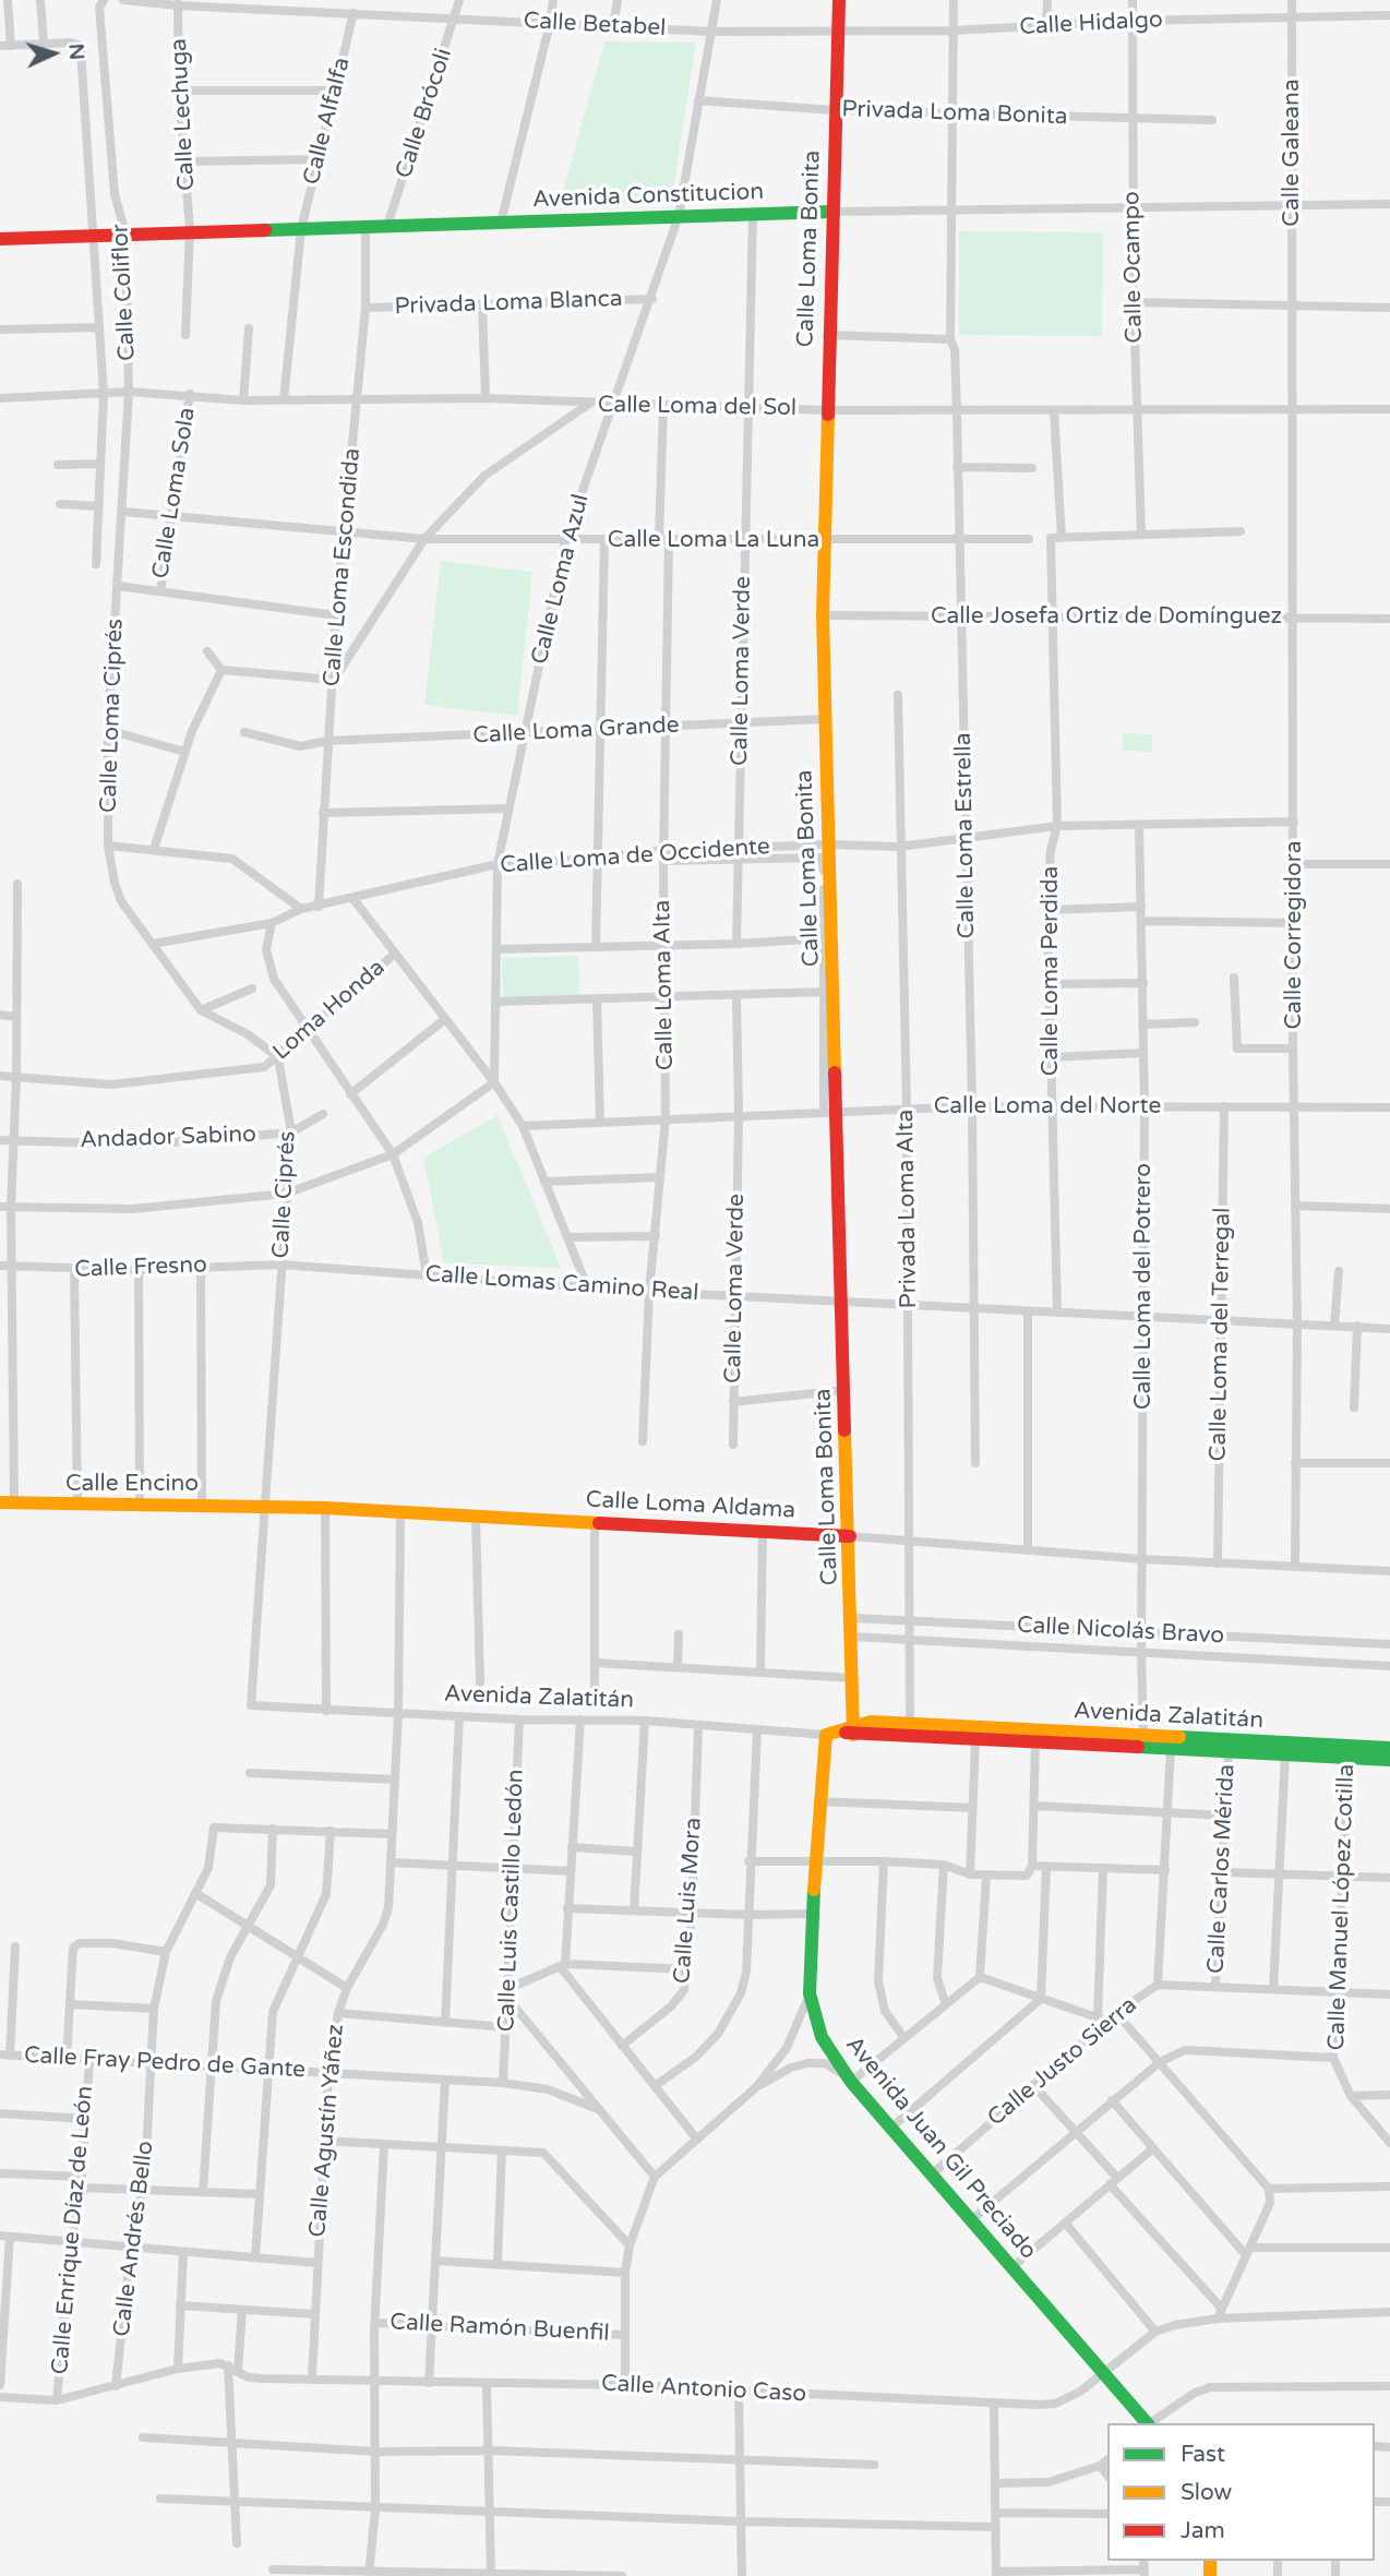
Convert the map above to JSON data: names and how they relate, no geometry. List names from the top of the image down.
{
  "streets": {
    "street": [
      "Calle Hidalgo",
      "Calle Betabel",
      "Calle Brócoli",
      "Privada Loma Bonita",
      "Calle Lechuga",
      "Calle Alfalfa",
      "Calle Galeana",
      "Avenida Constitucion",
      "Calle Loma Bonita",
      "Calle Ocampo",
      "Calle Coliflor",
      "Privada Loma Blanca",
      "Calle Loma del Sol",
      "Calle Loma Sola",
      "Calle Loma La Luna",
      "Calle Loma Escondida",
      "Calle Loma Azul",
      "Calle Josefa Ortiz de Domínguez",
      "Calle Loma Verde",
      "Calle Loma Ciprés",
      "Calle Loma Grande",
      "Calle Loma Estrella",
      "Calle Loma de Occidente",
      "Calle Corregidora",
      "Calle Loma Perdida",
      "Calle Loma Alta",
      "Loma Honda",
      "Calle Loma del Norte",
      "Andador Sabino",
      "Calle Ciprés",
      "Privada Loma Alta",
      "Calle Fresno",
      "Calle Lomas Camino Real",
      "Calle Loma del Potrero",
      "Calle Loma del Terregal",
      "Calle Encino",
      "Calle Loma Aldama",
      "Calle Nicolás Bravo",
      "Avenida Zalatitán",
      "Calle Carlos Mérida",
      "Calle Luis Castillo Ledón",
      "Calle Luis Mora",
      "Calle Manuel López Cotilla",
      "Calle Justo Sierra",
      "Calle Fray Pedro de Gante",
      "Calle Agustín Yáñez",
      "Avenida Juan Gil Preciado",
      "Calle Enrique Díaz de León",
      "Calle Andrés Bello",
      "Calle Ramón Buenfil",
      "Calle Antonio Caso"
    ]
  },
  "crossings": [
    ["Calle Hidalgo", "Calle Betabel"],
    ["Calle Hidalgo", "Calle Galeana"],
    ["Calle Hidalgo", "Calle Loma Bonita"],
    ["Calle Hidalgo", "Calle Ocampo"],
    ["Calle Hidalgo", "Calle Loma Estrella"],
    ["Calle Betabel", "Calle Brócoli"],
    ["Calle Betabel", "Calle Lechuga"],
    ["Calle Betabel", "Calle Alfalfa"],
    ["Calle Betabel", "Calle Loma Bonita"],
    ["Calle Betabel", "Calle Loma Azul"],
    ["Calle Brócoli", "Avenida Constitucion"],
    ["Privada Loma Bonita", "Calle Loma Bonita"],
    ["Privada Loma Bonita", "Calle Ocampo"],
    ["Privada Loma Bonita", "Calle Loma Azul"],
    ["Privada Loma Bonita", "Calle Loma Estrella"],
    ["Calle Lechuga", "Avenida Constitucion"],
    ["Calle Alfalfa", "Avenida Constitucion"],
    ["Calle Galeana", "Avenida Constitucion"],
    ["Calle Galeana", "Calle Corregidora"],
    ["Avenida Constitucion", "Calle Loma Bonita"],
    ["Avenida Constitucion", "Calle Ocampo"],
    ["Avenida Constitucion", "Calle Coliflor"],
    ["Avenida Constitucion", "Calle Loma Escondida"],
    ["Avenida Constitucion", "Calle Loma Azul"],
    ["Avenida Constitucion", "Calle Loma Verde"],
    ["Avenida Constitucion", "Calle Loma Estrella"],
    ["Calle Loma Bonita", "Calle Loma del Sol"],
    ["Calle Loma Bonita", "Calle Loma La Luna"],
    ["Calle Loma Bonita", "Calle Josefa Ortiz de Domínguez"],
    ["Calle Loma Bonita", "Calle Loma Grande"],
    ["Calle Loma Bonita", "Calle Loma de Occidente"],
    ["Calle Loma Bonita", "Calle Loma del Norte"],
    ["Calle Loma Bonita", "Calle Lomas Camino Real"],
    ["Calle Loma Bonita", "Calle Loma Aldama"],
    ["Calle Loma Bonita", "Calle Nicolás Bravo"],
    ["Calle Loma Bonita", "Avenida Zalatitán"],
    ["Calle Ocampo", "Calle Loma del Sol"],
    ["Calle Coliflor", "Calle Loma del Sol"],
    ["Calle Coliflor", "Calle Loma La Luna"],
    ["Calle Coliflor", "Calle Loma Ciprés"],
    ["Privada Loma Blanca", "Calle Loma Escondida"],
    ["Privada Loma Blanca", "Calle Loma Azul"],
    ["Calle Loma del Sol", "Calle Loma Sola"],
    ["Calle Loma del Sol", "Calle Loma Escondida"],
    ["Calle Loma del Sol", "Calle Loma Azul"],
    ["Calle Loma del Sol", "Calle Loma Verde"],
    ["Calle Loma del Sol", "Calle Loma Estrella"],
    ["Calle Loma del Sol", "Calle Corregidora"],
    ["Calle Loma del Sol", "Calle Loma Perdida"],
    ["Calle Loma del Sol", "Calle Loma Alta"],
    ["Calle Loma Sola", "Calle Loma La Luna"],
    ["Calle Loma La Luna", "Calle Loma Escondida"],
    ["Calle Loma La Luna", "Calle Loma Azul"],
    ["Calle Loma La Luna", "Calle Loma Verde"],
    ["Calle Loma La Luna", "Calle Loma Estrella"],
    ["Calle Loma La Luna", "Calle Loma Alta"],
    ["Calle Loma Escondida", "Calle Loma Grande"],
    ["Calle Loma Escondida", "Calle Loma de Occidente"],
    ["Calle Loma Azul", "Calle Loma Grande"],
    ["Calle Loma Azul", "Calle Loma de Occidente"],
    ["Calle Josefa Ortiz de Domínguez", "Calle Loma Estrella"],
    ["Calle Josefa Ortiz de Domínguez", "Calle Corregidora"],
    ["Calle Josefa Ortiz de Domínguez", "Calle Loma Perdida"],
    ["Calle Loma Verde", "Calle Loma Grande"],
    ["Calle Loma Verde", "Calle Loma de Occidente"],
    ["Calle Loma Verde", "Calle Loma del Norte"],
    ["Calle Loma Verde", "Calle Lomas Camino Real"],
    ["Calle Loma Ciprés", "Calle Loma de Occidente"],
    ["Calle Loma Grande", "Calle Loma Alta"],
    ["Calle Loma Estrella", "Calle Loma de Occidente"],
    ["Calle Loma Estrella", "Calle Loma del Norte"],
    ["Calle Loma Estrella", "Calle Lomas Camino Real"],
    ["Calle Loma de Occidente", "Calle Corregidora"],
    ["Calle Loma de Occidente", "Calle Loma Perdida"],
    ["Calle Loma de Occidente", "Calle Loma Alta"],
    ["Calle Loma de Occidente", "Privada Loma Alta"],
    ["Calle Loma de Occidente", "Calle Loma del Potrero"],
    ["Calle Corregidora", "Calle Loma del Norte"],
    ["Calle Corregidora", "Calle Lomas Camino Real"],
    ["Calle Corregidora", "Calle Loma Aldama"],
    ["Calle Loma Perdida", "Calle Loma del Norte"],
    ["Calle Loma Perdida", "Calle Lomas Camino Real"],
    ["Calle Loma Alta", "Calle Loma del Norte"],
    ["Calle Loma Alta", "Calle Lomas Camino Real"],
    ["Loma Honda", "Calle Ciprés"],
    ["Calle Loma del Norte", "Privada Loma Alta"],
    ["Calle Loma del Norte", "Calle Loma del Potrero"],
    ["Calle Loma del Norte", "Calle Loma del Terregal"],
    ["Andador Sabino", "Calle Ciprés"],
    ["Calle Ciprés", "Calle Fresno"],
    ["Calle Ciprés", "Calle Lomas Camino Real"],
    ["Calle Ciprés", "Calle Encino"],
    ["Calle Ciprés", "Calle Loma Aldama"],
    ["Calle Ciprés", "Avenida Zalatitán"],
    ["Privada Loma Alta", "Calle Lomas Camino Real"],
    ["Privada Loma Alta", "Calle Loma Aldama"],
    ["Privada Loma Alta", "Calle Nicolás Bravo"],
    ["Privada Loma Alta", "Avenida Zalatitán"],
    ["Calle Fresno", "Calle Lomas Camino Real"],
    ["Calle Lomas Camino Real", "Calle Loma del Potrero"],
    ["Calle Lomas Camino Real", "Calle Loma del Terregal"],
    ["Calle Loma del Potrero", "Calle Loma Aldama"],
    ["Calle Loma del Potrero", "Calle Nicolás Bravo"],
    ["Calle Loma del Potrero", "Avenida Zalatitán"],
    ["Calle Loma del Terregal", "Calle Loma Aldama"],
    ["Calle Encino", "Calle Loma Aldama"],
    ["Calle Loma Aldama", "Calle Agustín Yáñez"],
    ["Avenida Zalatitán", "Calle Carlos Mérida"],
    ["Avenida Zalatitán", "Calle Luis Castillo Ledón"],
    ["Avenida Zalatitán", "Calle Luis Mora"],
    ["Avenida Zalatitán", "Calle Manuel López Cotilla"],
    ["Avenida Zalatitán", "Calle Agustín Yáñez"],
    ["Avenida Zalatitán", "Avenida Juan Gil Preciado"],
    ["Calle Carlos Mérida", "Calle Justo Sierra"],
    ["Calle Luis Castillo Ledón", "Calle Fray Pedro de Gante"],
    ["Calle Manuel López Cotilla", "Calle Justo Sierra"],
    ["Calle Justo Sierra", "Avenida Juan Gil Preciado"],
    ["Calle Fray Pedro de Gante", "Calle Agustín Yáñez"],
    ["Calle Fray Pedro de Gante", "Calle Enrique Díaz de León"],
    ["Calle Fray Pedro de Gante", "Calle Andrés Bello"],
    ["Calle Agustín Yáñez", "Calle Antonio Caso"],
    ["Avenida Juan Gil Preciado", "Calle Antonio Caso"],
    ["Calle Enrique Díaz de León", "Calle Andrés Bello"]
  ],
  "legend": ["Fast", "Slow", "Jam"],
  "north": "right"
}
